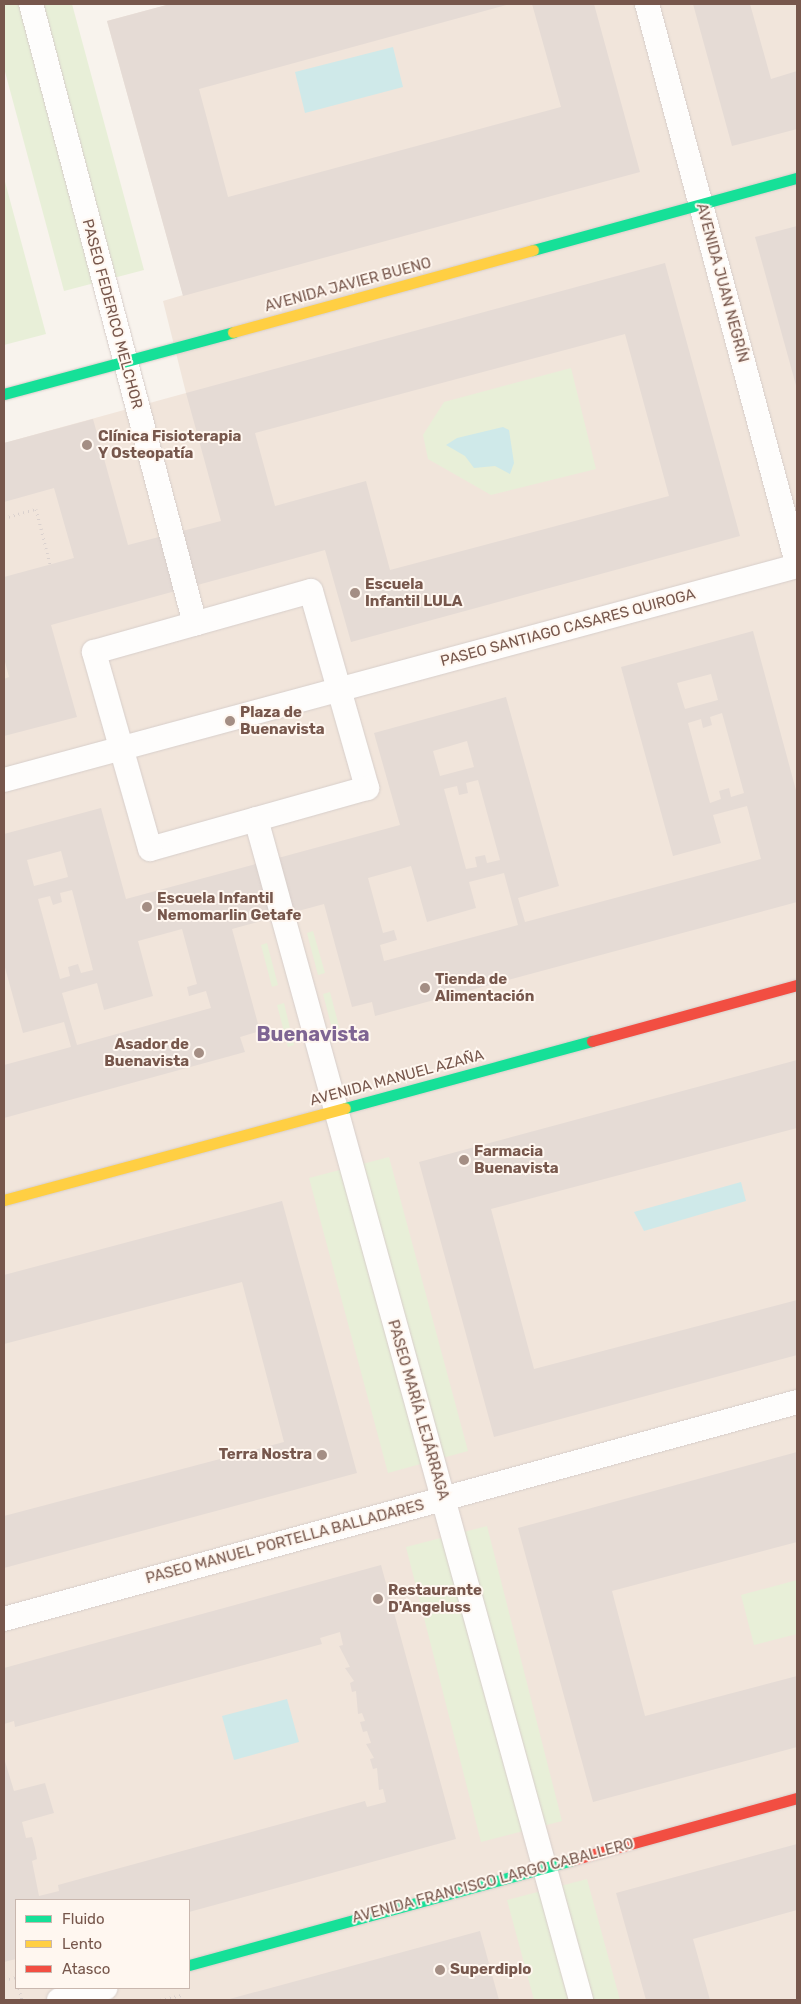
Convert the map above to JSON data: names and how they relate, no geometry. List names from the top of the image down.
{
  "streets": {
    "street": [
      "AVENIDA JUAN NEGRÍN",
      "AVENIDA JAVIER BUENO",
      "PASEO FEDERICO MELCHOR",
      "PASEO SANTIAGO CASARES QUIROGA",
      "AVENIDA MANUEL AZAÑA",
      "PASEO MARÍA LEJÁRRAGA",
      "PASEO MANUEL PORTELLA BALLADARES",
      "AVENIDA FRANCISCO LARGO CABALLERO"
    ]
  },
  "crossings": [
    ["AVENIDA JUAN NEGRÍN", "AVENIDA JAVIER BUENO"],
    ["AVENIDA JUAN NEGRÍN", "PASEO SANTIAGO CASARES QUIROGA"],
    ["AVENIDA JAVIER BUENO", "PASEO FEDERICO MELCHOR"],
    ["AVENIDA MANUEL AZAÑA", "PASEO MARÍA LEJÁRRAGA"],
    ["PASEO MARÍA LEJÁRRAGA", "PASEO MANUEL PORTELLA BALLADARES"],
    ["PASEO MARÍA LEJÁRRAGA", "AVENIDA FRANCISCO LARGO CABALLERO"]
  ],
  "districts": ["Buenavista"],
  "places": [
    "Clínica Fisioterapia Y Osteopatía",
    "Escuela Infantil LULA",
    "Plaza de Buenavista",
    "Escuela Infantil Nemomarlin Getafe",
    "Tienda de Alimentación",
    "Asador de Buenavista",
    "Farmacia Buenavista",
    "Terra Nostra",
    "Restaurante D'Angeluss",
    "Superdiplo"
  ],
  "legend": ["Fluido", "Lento", "Atasco"]
}
